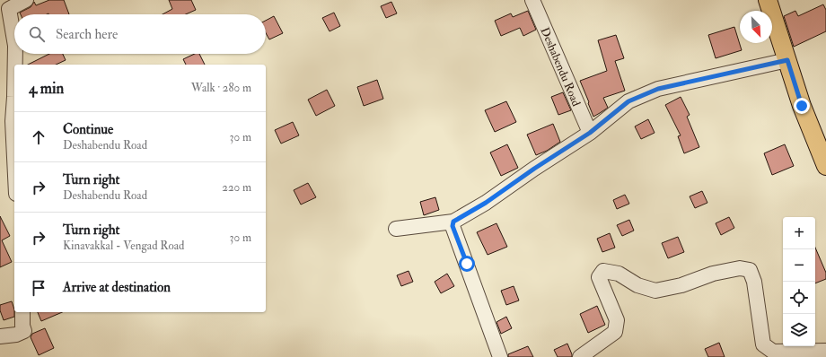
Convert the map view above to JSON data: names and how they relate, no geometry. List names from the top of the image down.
{
  "streets": {
    "street": ["Deshabendu Road"]
  },
  "north": "bottom right",
  "page": {
    "search": "Search here",
    "heading": ["4 min", "Walk · 280 m"],
    "list": [
      ["Continue", "Deshabendu Road", "30 m"],
      ["Turn right", "Deshabendu Road", "220 m"],
      ["Turn right", "Kinavakkal - Vengad Road", "30 m"],
      "Arrive at destination"
    ],
    "map_buttons": ["+", "−"]
  }
}
